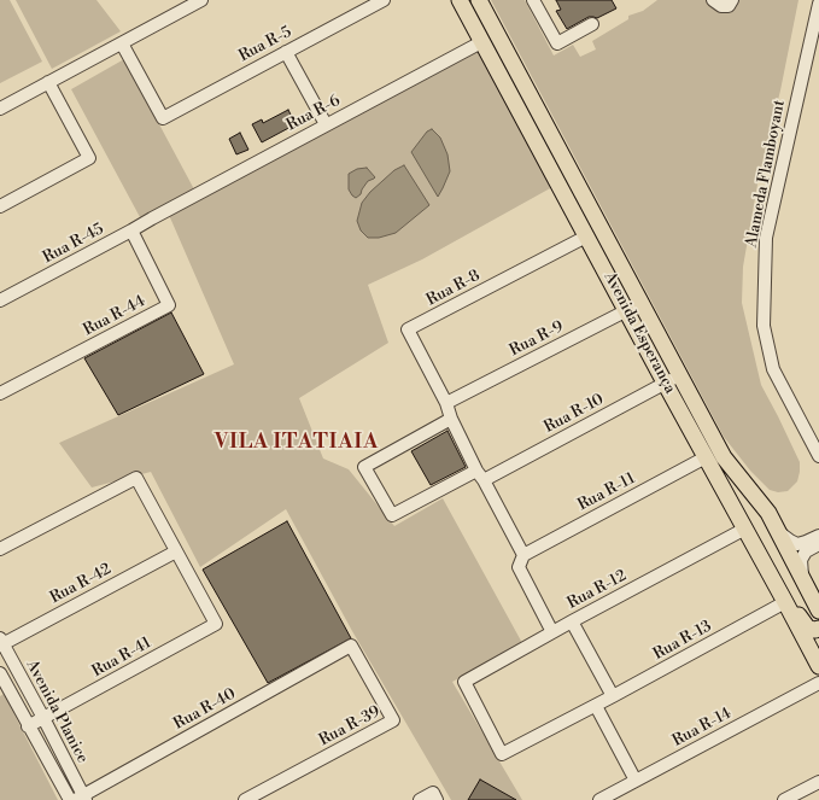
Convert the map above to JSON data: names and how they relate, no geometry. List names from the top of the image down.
{
  "streets": {
    "main road": ["Avenida Esperança"],
    "street": [
      "Rua R-5",
      "Rua R-6",
      "Alameda Flamboyant",
      "Rua R-45",
      "Rua R-8",
      "Rua R-44",
      "Rua R-9",
      "Rua R-10",
      "Rua R-11",
      "Rua R-42",
      "Rua R-12",
      "Rua R-13",
      "Rua R-41",
      "Rua R-40",
      "Avenida Planice",
      "Rua R-39",
      "Rua R-14"
    ]
  },
  "crossings": [
    ["Rua R-6", "Rua R-45"],
    ["Rua R-6", "Avenida Esperança"],
    ["Rua R-45", "Rua R-44"],
    ["Rua R-8", "Avenida Esperança"],
    ["Rua R-8", "Rua R-9"],
    ["Avenida Esperança", "Rua R-9"],
    ["Avenida Esperança", "Rua R-10"],
    ["Avenida Esperança", "Rua R-11"],
    ["Avenida Esperança", "Rua R-12"],
    ["Avenida Esperança", "Rua R-13"],
    ["Rua R-42", "Rua R-41"],
    ["Rua R-42", "Avenida Planice"],
    ["Rua R-12", "Rua R-13"],
    ["Rua R-41", "Avenida Planice"],
    ["Rua R-40", "Avenida Planice"],
    ["Rua R-40", "Rua R-39"]
  ],
  "districts": ["VILA ITATIAIA"]
}
